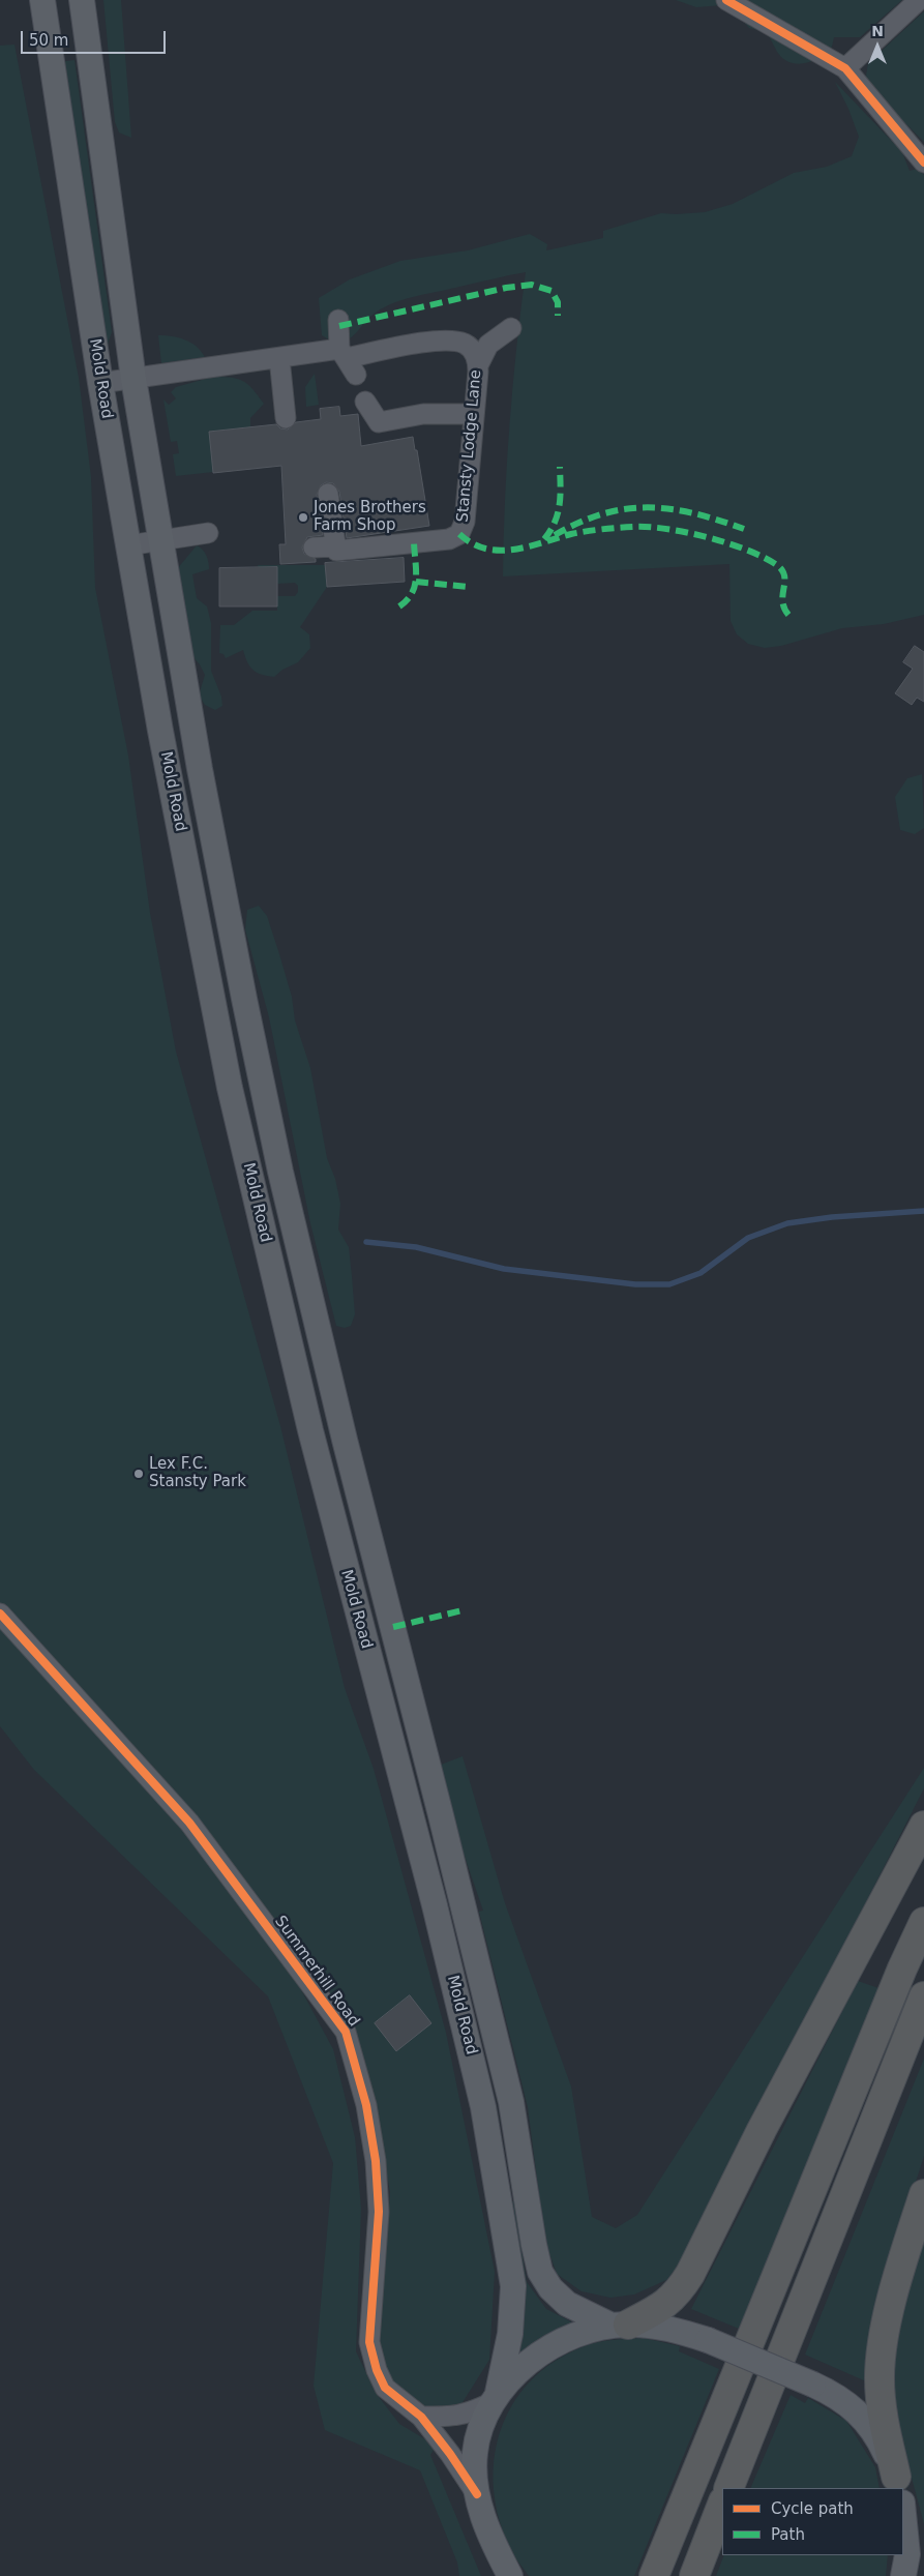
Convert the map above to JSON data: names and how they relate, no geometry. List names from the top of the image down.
{
  "streets": {
    "main road": ["Mold Road"],
    "street": ["Stansty Lodge Lane", "Summerhill Road"]
  },
  "crossings": [
    ["Mold Road", "Stansty Lodge Lane"]
  ],
  "places": ["Jones Brothers Farm Shop", "Lex F.C. Stansty Park"],
  "legend": ["Cycle path", "Path"],
  "scale_bar": "50 m",
  "north": "top"
}
